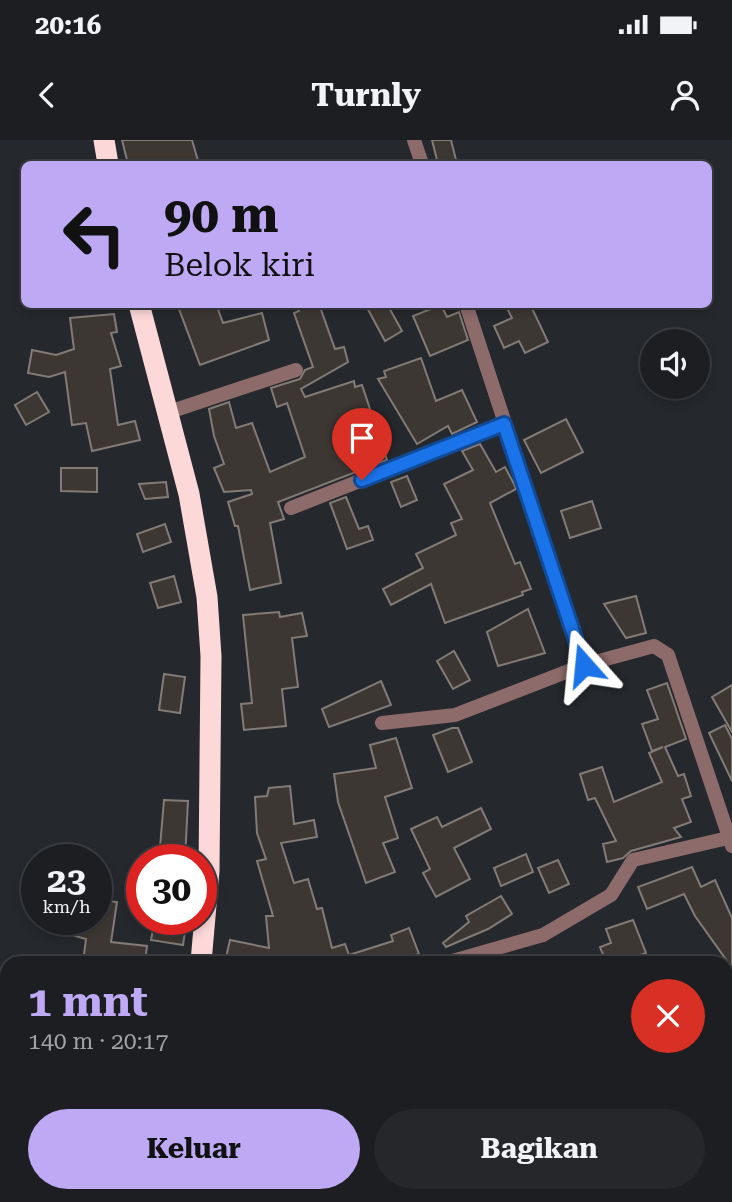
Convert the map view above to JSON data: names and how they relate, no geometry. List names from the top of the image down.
{
  "page": {
    "status": "20:16",
    "header": "Turnly",
    "turn": ["90 m", "Belok kiri"],
    "speed": "23 km/h",
    "limit": "30",
    "heading": ["1 mnt", "140 m · 20:17"],
    "buttons": ["Keluar", "Bagikan"]
  }
}
